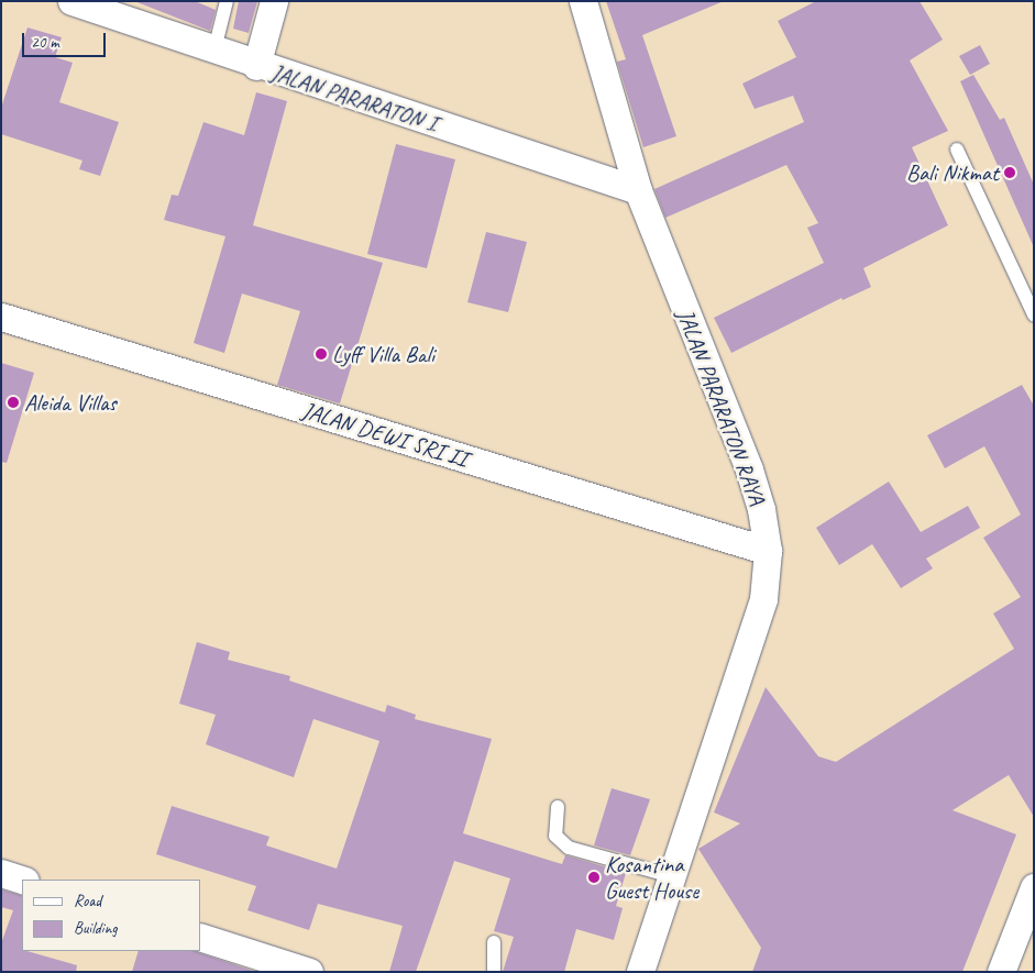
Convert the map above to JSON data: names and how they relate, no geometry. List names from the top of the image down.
{
  "streets": {
    "street": ["JALAN PARARATON I", "JALAN PARARATON RAYA", "JALAN DEWI SRI II"]
  },
  "crossings": [
    ["JALAN PARARATON I", "JALAN PARARATON RAYA"],
    ["JALAN PARARATON RAYA", "JALAN DEWI SRI II"]
  ],
  "places": [
    "Bali Nikmat",
    "Lyff Villa Bali",
    "Aleida Villas",
    "Kosantina Guest House"
  ],
  "legend": ["Road", "Building"],
  "scale_bar": "20 m"
}
